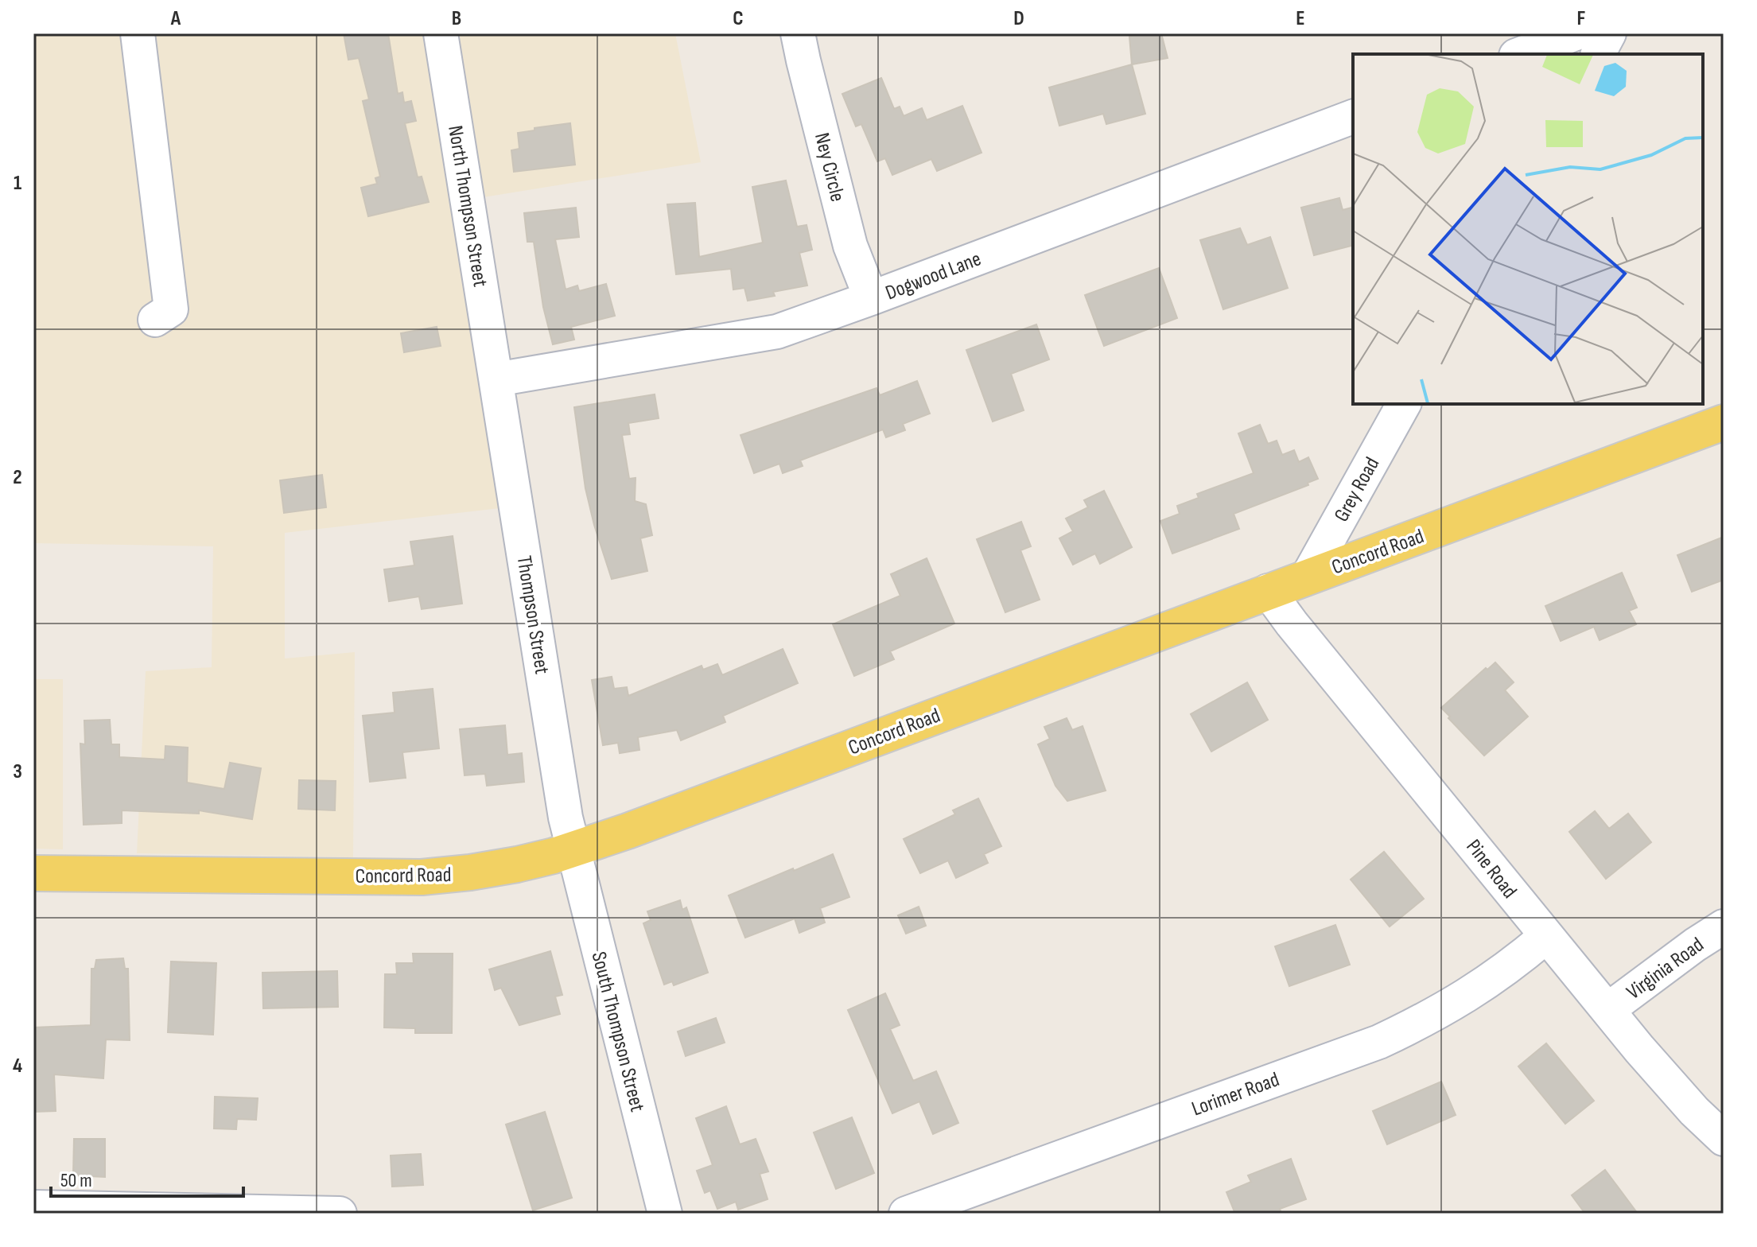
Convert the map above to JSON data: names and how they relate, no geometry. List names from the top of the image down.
{
  "streets": {
    "main road": ["Concord Road"],
    "street": [
      "Ney Circle",
      "North Thompson Street",
      "Dogwood Lane",
      "Grey Road",
      "Thompson Street",
      "Pine Road",
      "Virginia Road",
      "South Thompson Street",
      "Lorimer Road"
    ]
  },
  "crossings": [
    ["Ney Circle", "Dogwood Lane"],
    ["North Thompson Street", "Dogwood Lane"],
    ["North Thompson Street", "Thompson Street"],
    ["Dogwood Lane", "Thompson Street"],
    ["Grey Road", "Concord Road"],
    ["Concord Road", "Thompson Street"],
    ["Concord Road", "Pine Road"],
    ["Concord Road", "South Thompson Street"],
    ["Thompson Street", "South Thompson Street"],
    ["Pine Road", "Virginia Road"],
    ["Pine Road", "Lorimer Road"]
  ],
  "scale_bar": "50 m",
  "grid": {
    "columns": [
      "A",
      "B",
      "C",
      "D",
      "E",
      "F"
    ],
    "rows": [
      "1",
      "2",
      "3",
      "4"
    ]
  }
}
